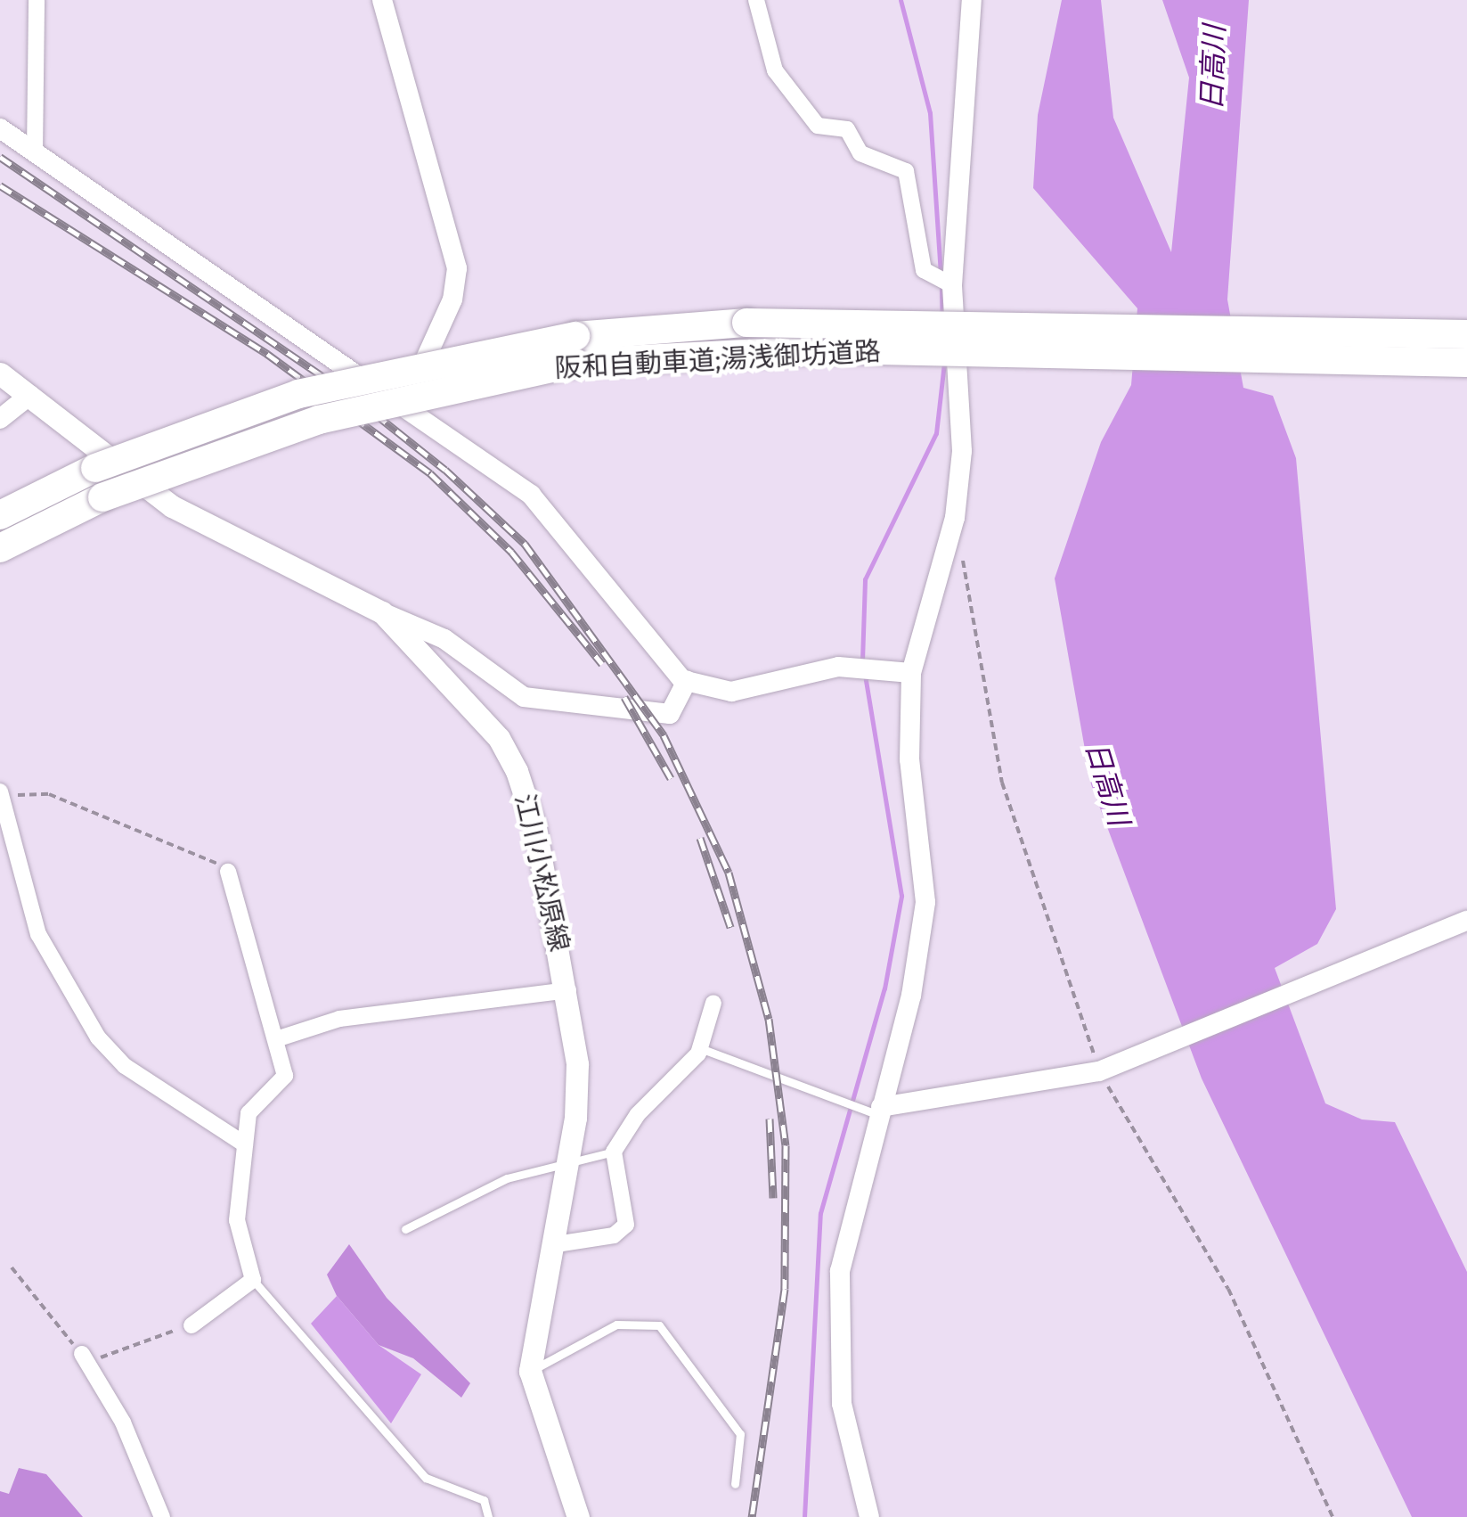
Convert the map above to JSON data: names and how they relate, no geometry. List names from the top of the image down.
{
  "streets": {
    "highway": ["阪和自動車道;湯浅御坊道路"],
    "main road": ["江川小松原線"]
  },
  "water": ["日高川"]
}
